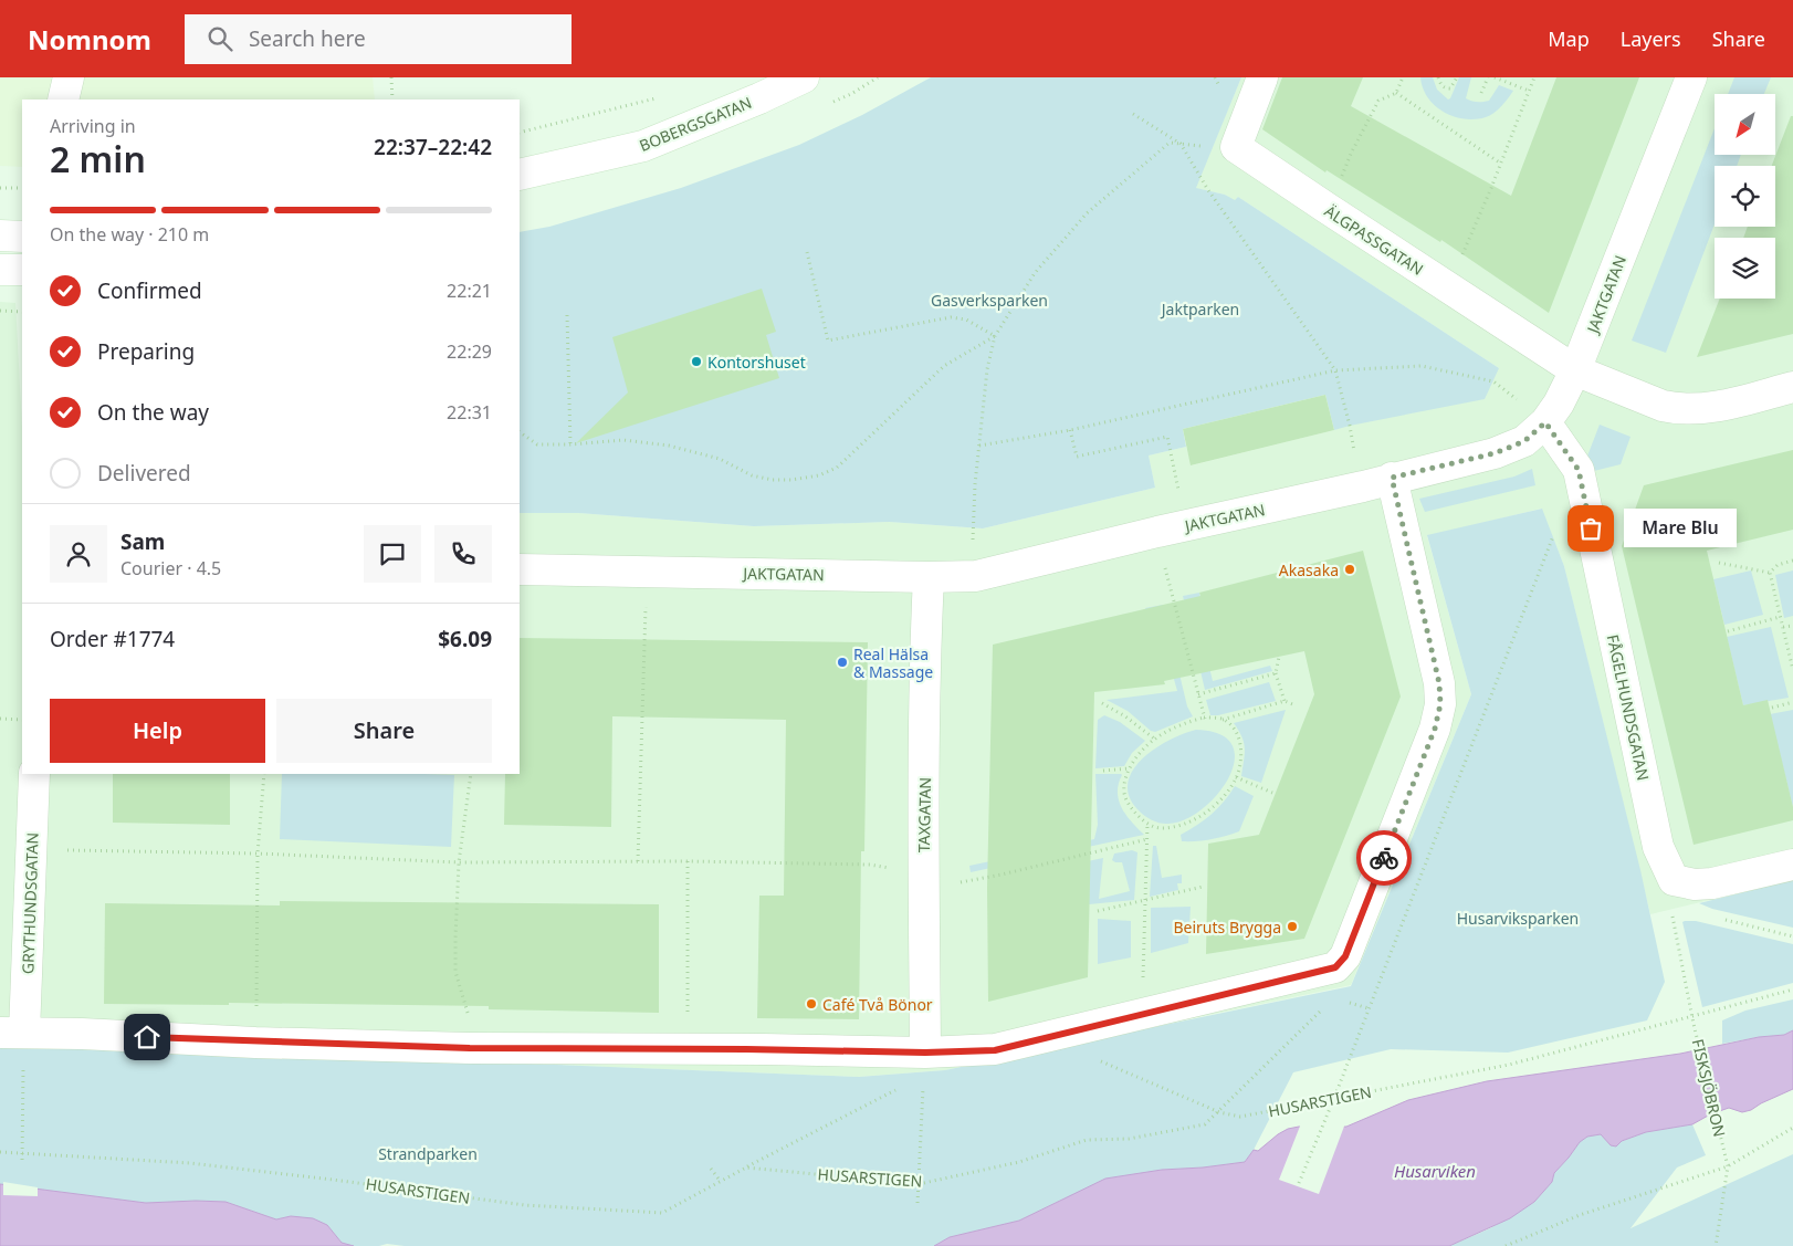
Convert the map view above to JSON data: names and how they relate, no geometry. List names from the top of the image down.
{
  "streets": {
    "street": [
      "BOBERGSGATAN",
      "ÄLGPASSGATAN",
      "JAKTGATAN",
      "FÅGELHUNDSGATAN",
      "TAXGATAN",
      "GRYTHUNDSGATAN"
    ],
    "path": ["FISKSJÖBRON", "HUSARSTIGEN"]
  },
  "crossings": [
    ["ÄLGPASSGATAN", "JAKTGATAN"],
    ["JAKTGATAN", "FÅGELHUNDSGATAN"],
    ["JAKTGATAN", "TAXGATAN"],
    ["FISKSJÖBRON", "HUSARSTIGEN"]
  ],
  "water": ["Husarviken"],
  "parks": [
    "Gasverksparken",
    "Jaktparken",
    "Husarviksparken",
    "Strandparken"
  ],
  "places": [
    "Kontorshuset",
    "Mare Blu",
    "Akasaka",
    "Real Hälsa & Massage",
    "Beiruts Brygga",
    "Café Två Bönor"
  ],
  "north": "bottom left",
  "page": {
    "header": "Nomnom",
    "search": "Search here",
    "nav": ["Map", "Layers", "Share"],
    "heading": ["2 min", "Arriving in", "22:37–22:42"],
    "panel": [
      "Sam",
      "Courier · 4.5",
      "Order #1774",
      "$6.09"
    ],
    "bar": "On the way · 210 m",
    "list": [
      ["Confirmed", "22:21"],
      ["Preparing", "22:29"],
      ["On the way", "22:31"],
      "Delivered"
    ],
    "bubble": "Mare Blu",
    "buttons": ["Help", "Share"]
  }
}
